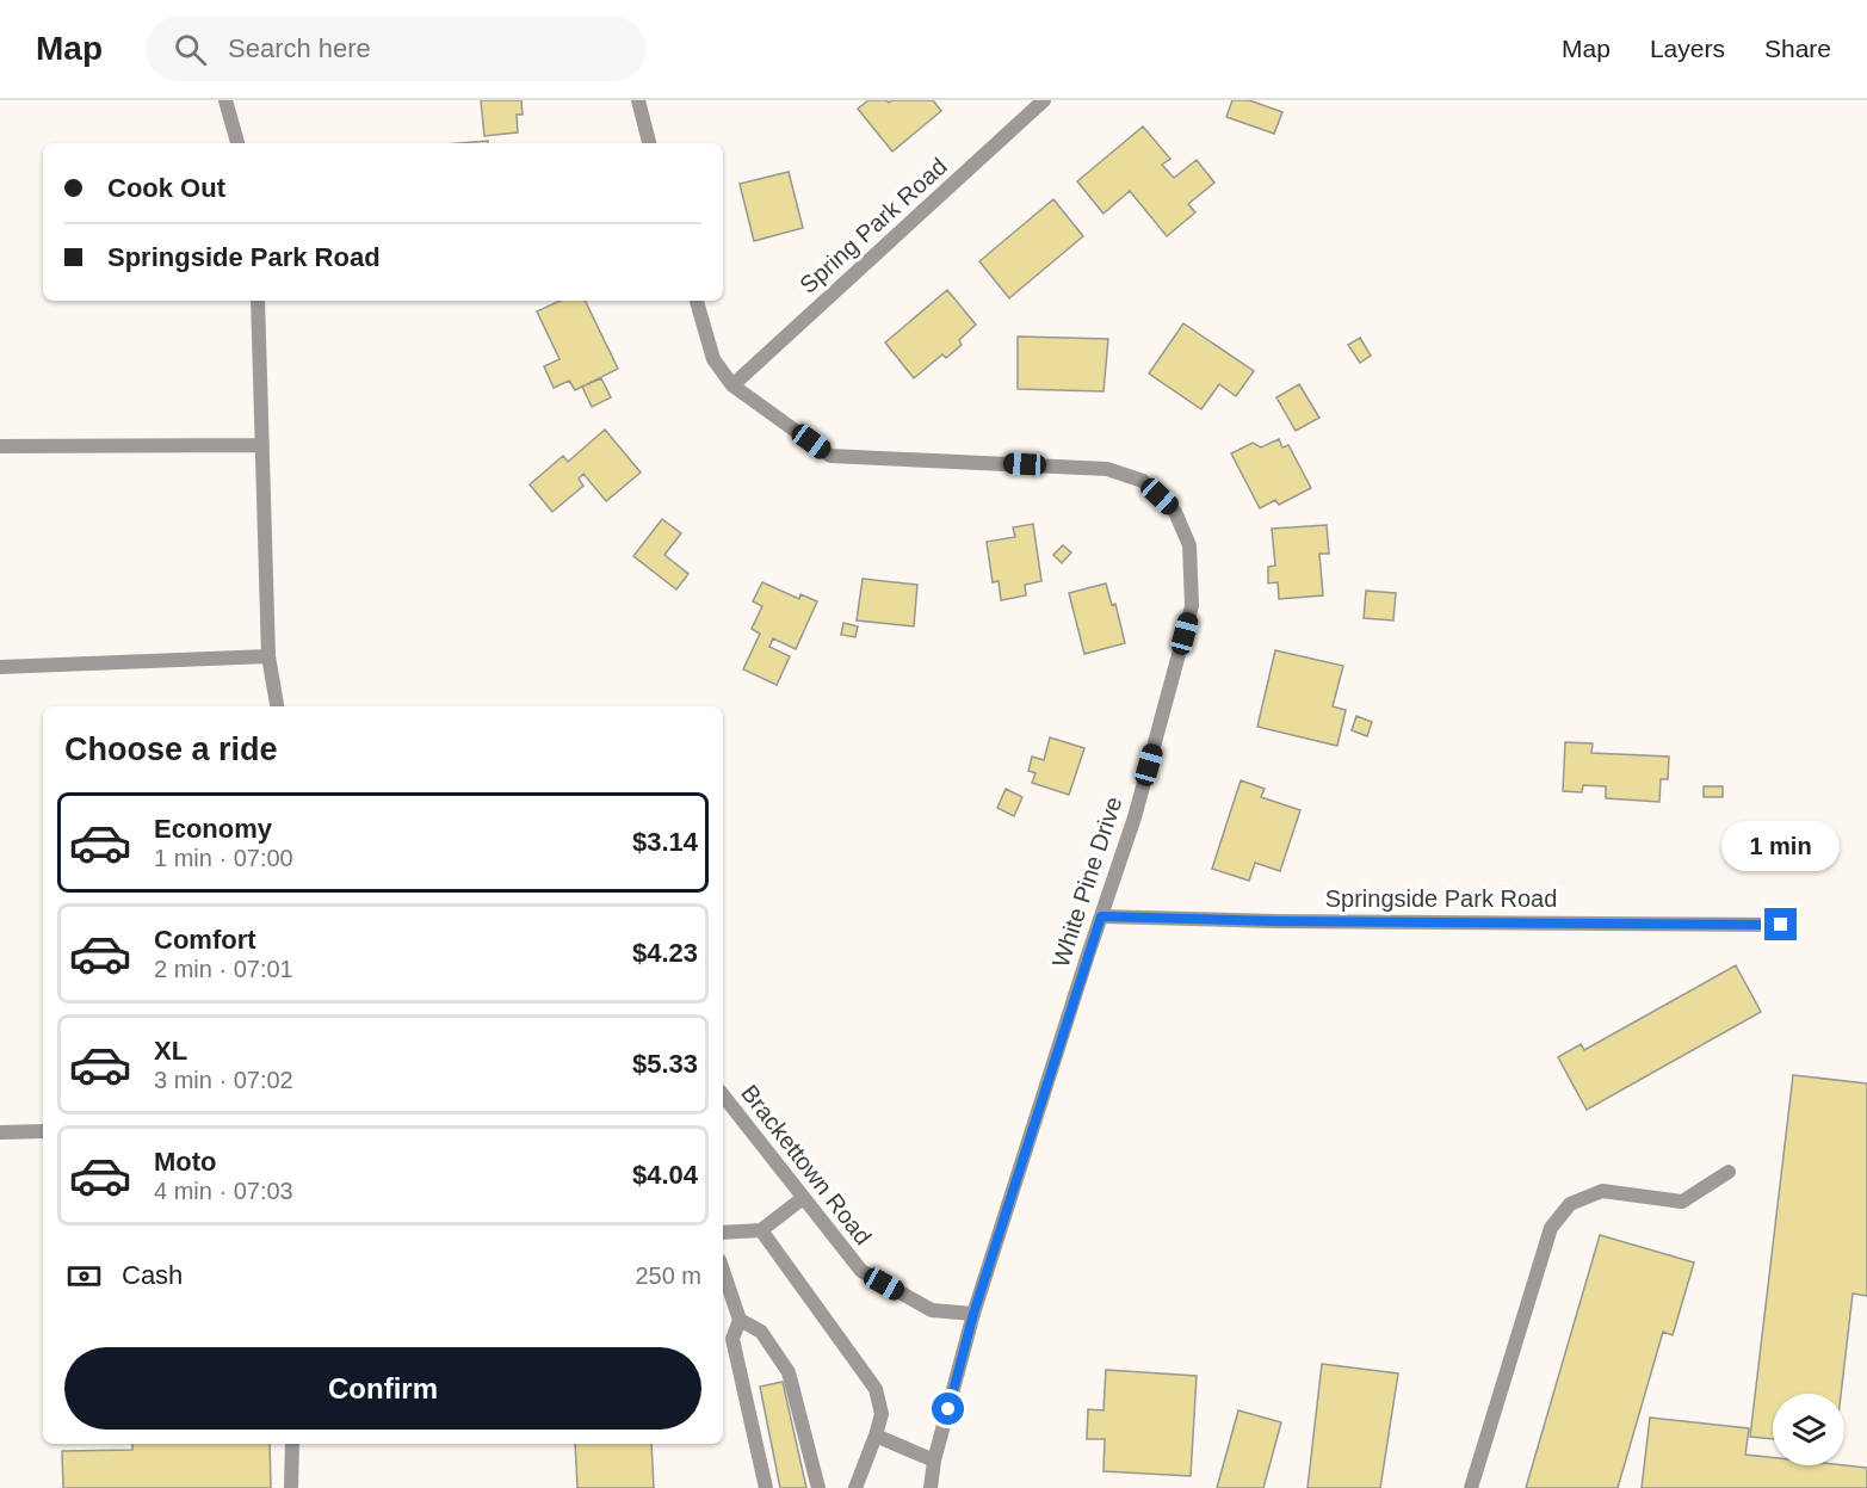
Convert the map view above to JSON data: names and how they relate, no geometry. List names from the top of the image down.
{
  "streets": {
    "street": [
      "Spring Park Road",
      "White Pine Drive",
      "Springside Park Road",
      "Brackettown Road"
    ]
  },
  "crossings": [
    ["Spring Park Road", "White Pine Drive"],
    ["White Pine Drive", "Springside Park Road"],
    ["White Pine Drive", "Brackettown Road"]
  ],
  "page": {
    "header": "Map",
    "search": "Search here",
    "nav": ["Map", "Layers", "Share"],
    "banner": ["Cook Out", "Springside Park Road"],
    "heading": "Choose a ride",
    "list": [
      {
        "name": "Economy",
        "note": "1 min · 07:00",
        "value": "$3.14"
      },
      {
        "name": "Comfort",
        "note": "2 min · 07:01",
        "value": "$4.23"
      },
      {
        "name": "XL",
        "note": "3 min · 07:02",
        "value": "$5.33"
      },
      {
        "name": "Moto",
        "note": "4 min · 07:03",
        "value": "$4.04"
      }
    ],
    "bubble": "1 min",
    "pay": ["Cash", "250 m"],
    "buttons": "Confirm"
  }
}
